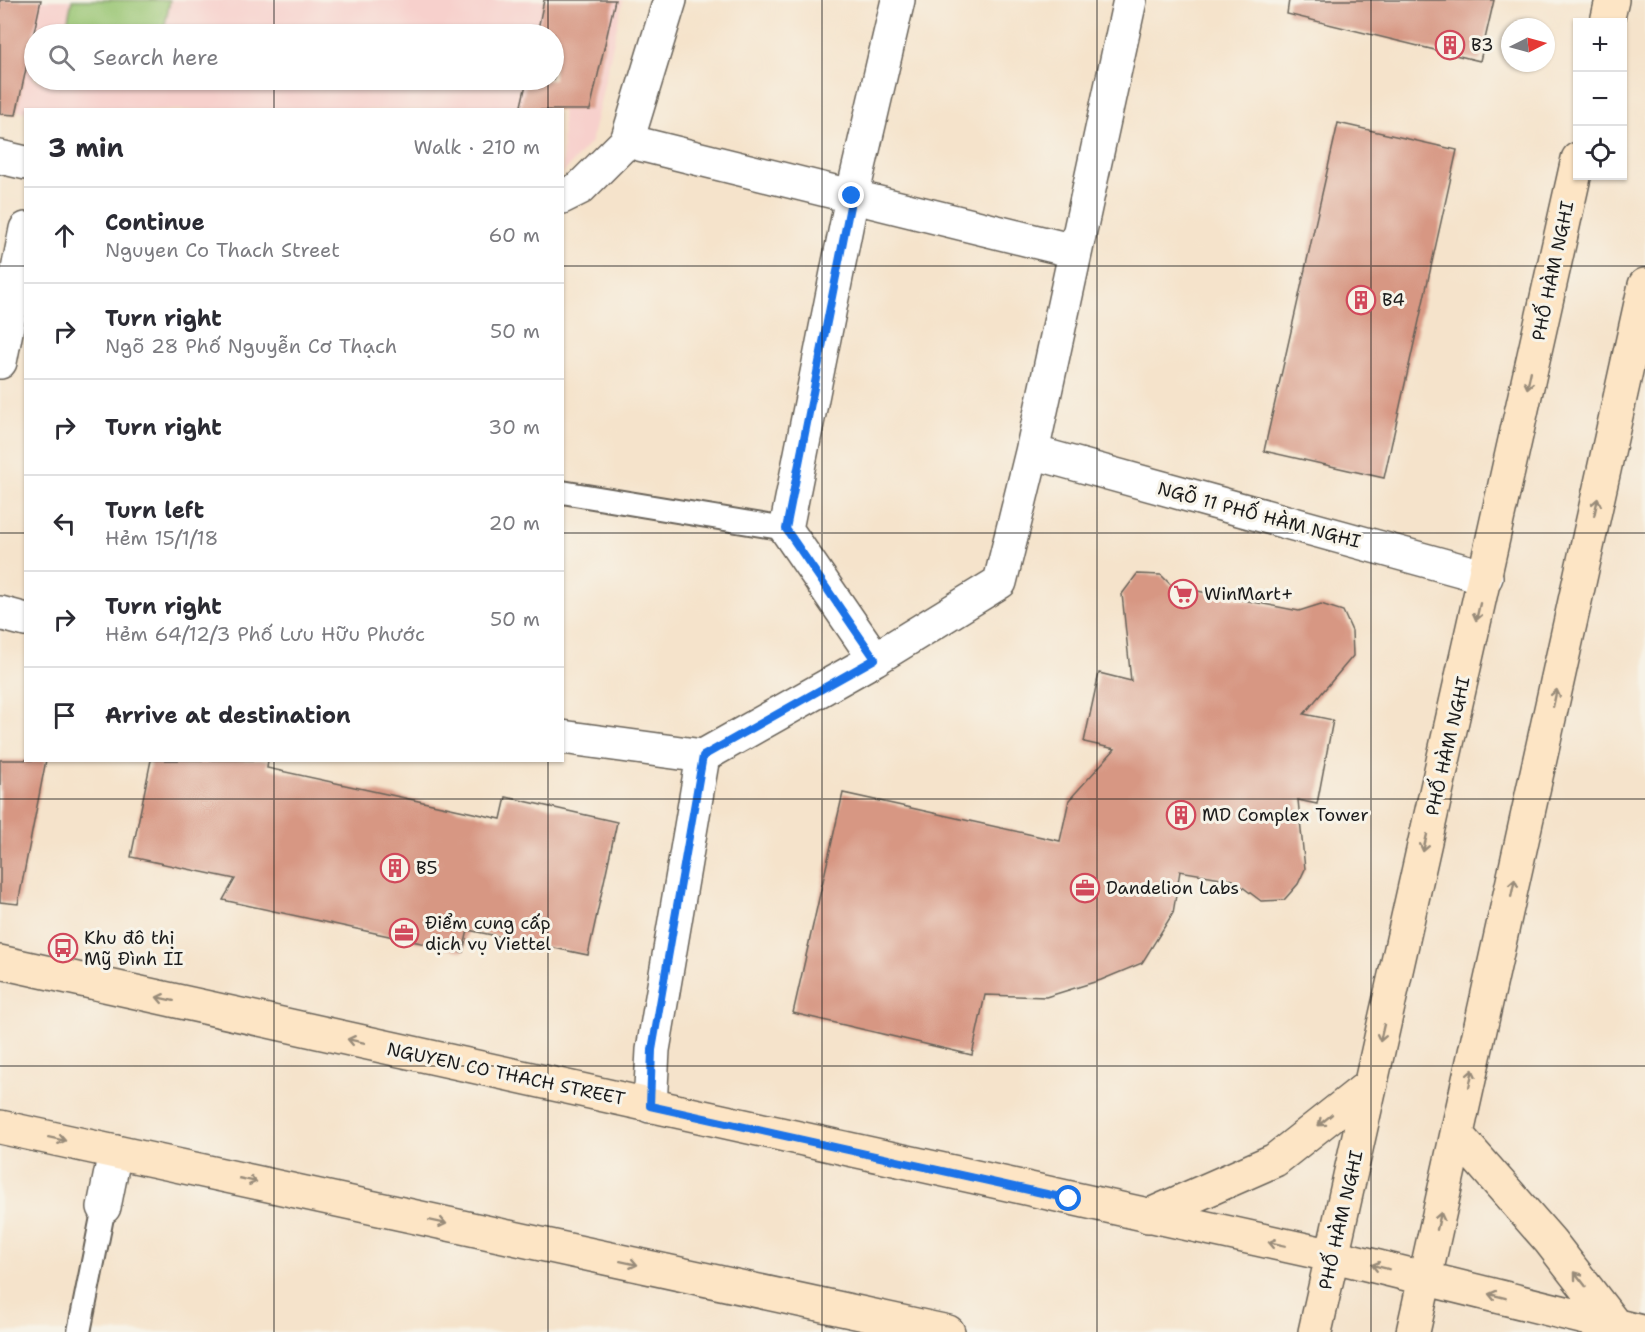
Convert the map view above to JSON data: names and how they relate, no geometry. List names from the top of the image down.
{
  "streets": {
    "street": ["PHỐ HÀM NGHI", "NGÕ 11 PHỐ HÀM NGHI", "NGUYEN CO THACH STREET"]
  },
  "crossings": [
    ["PHỐ HÀM NGHI", "NGÕ 11 PHỐ HÀM NGHI"],
    ["PHỐ HÀM NGHI", "NGUYEN CO THACH STREET"]
  ],
  "places": {
    "building": [
      "B3",
      "B4",
      "MD Complex Tower",
      "B5"
    ],
    "supermarket": ["WinMart+"],
    "office": ["Dandelion Labs", "Điểm cung cấp dịch vụ Viettel"],
    "bus stop": ["Khu đô thị Mỹ Đình II"]
  },
  "north": "right",
  "page": {
    "map_buttons": ["+", "−"],
    "search": "Search here",
    "heading": ["3 min", "Walk · 210 m"],
    "list": [
      ["Continue", "Nguyen Co Thach Street", "60 m"],
      ["Turn right", "Ngõ 28 Phố Nguyễn Cơ Thạch", "50 m"],
      ["Turn right", "30 m"],
      ["Turn left", "Hẻm 15/1/18", "20 m"],
      ["Turn right", "Hẻm 64/12/3 Phố Lưu Hữu Phước", "50 m"],
      "Arrive at destination"
    ]
  }
}
